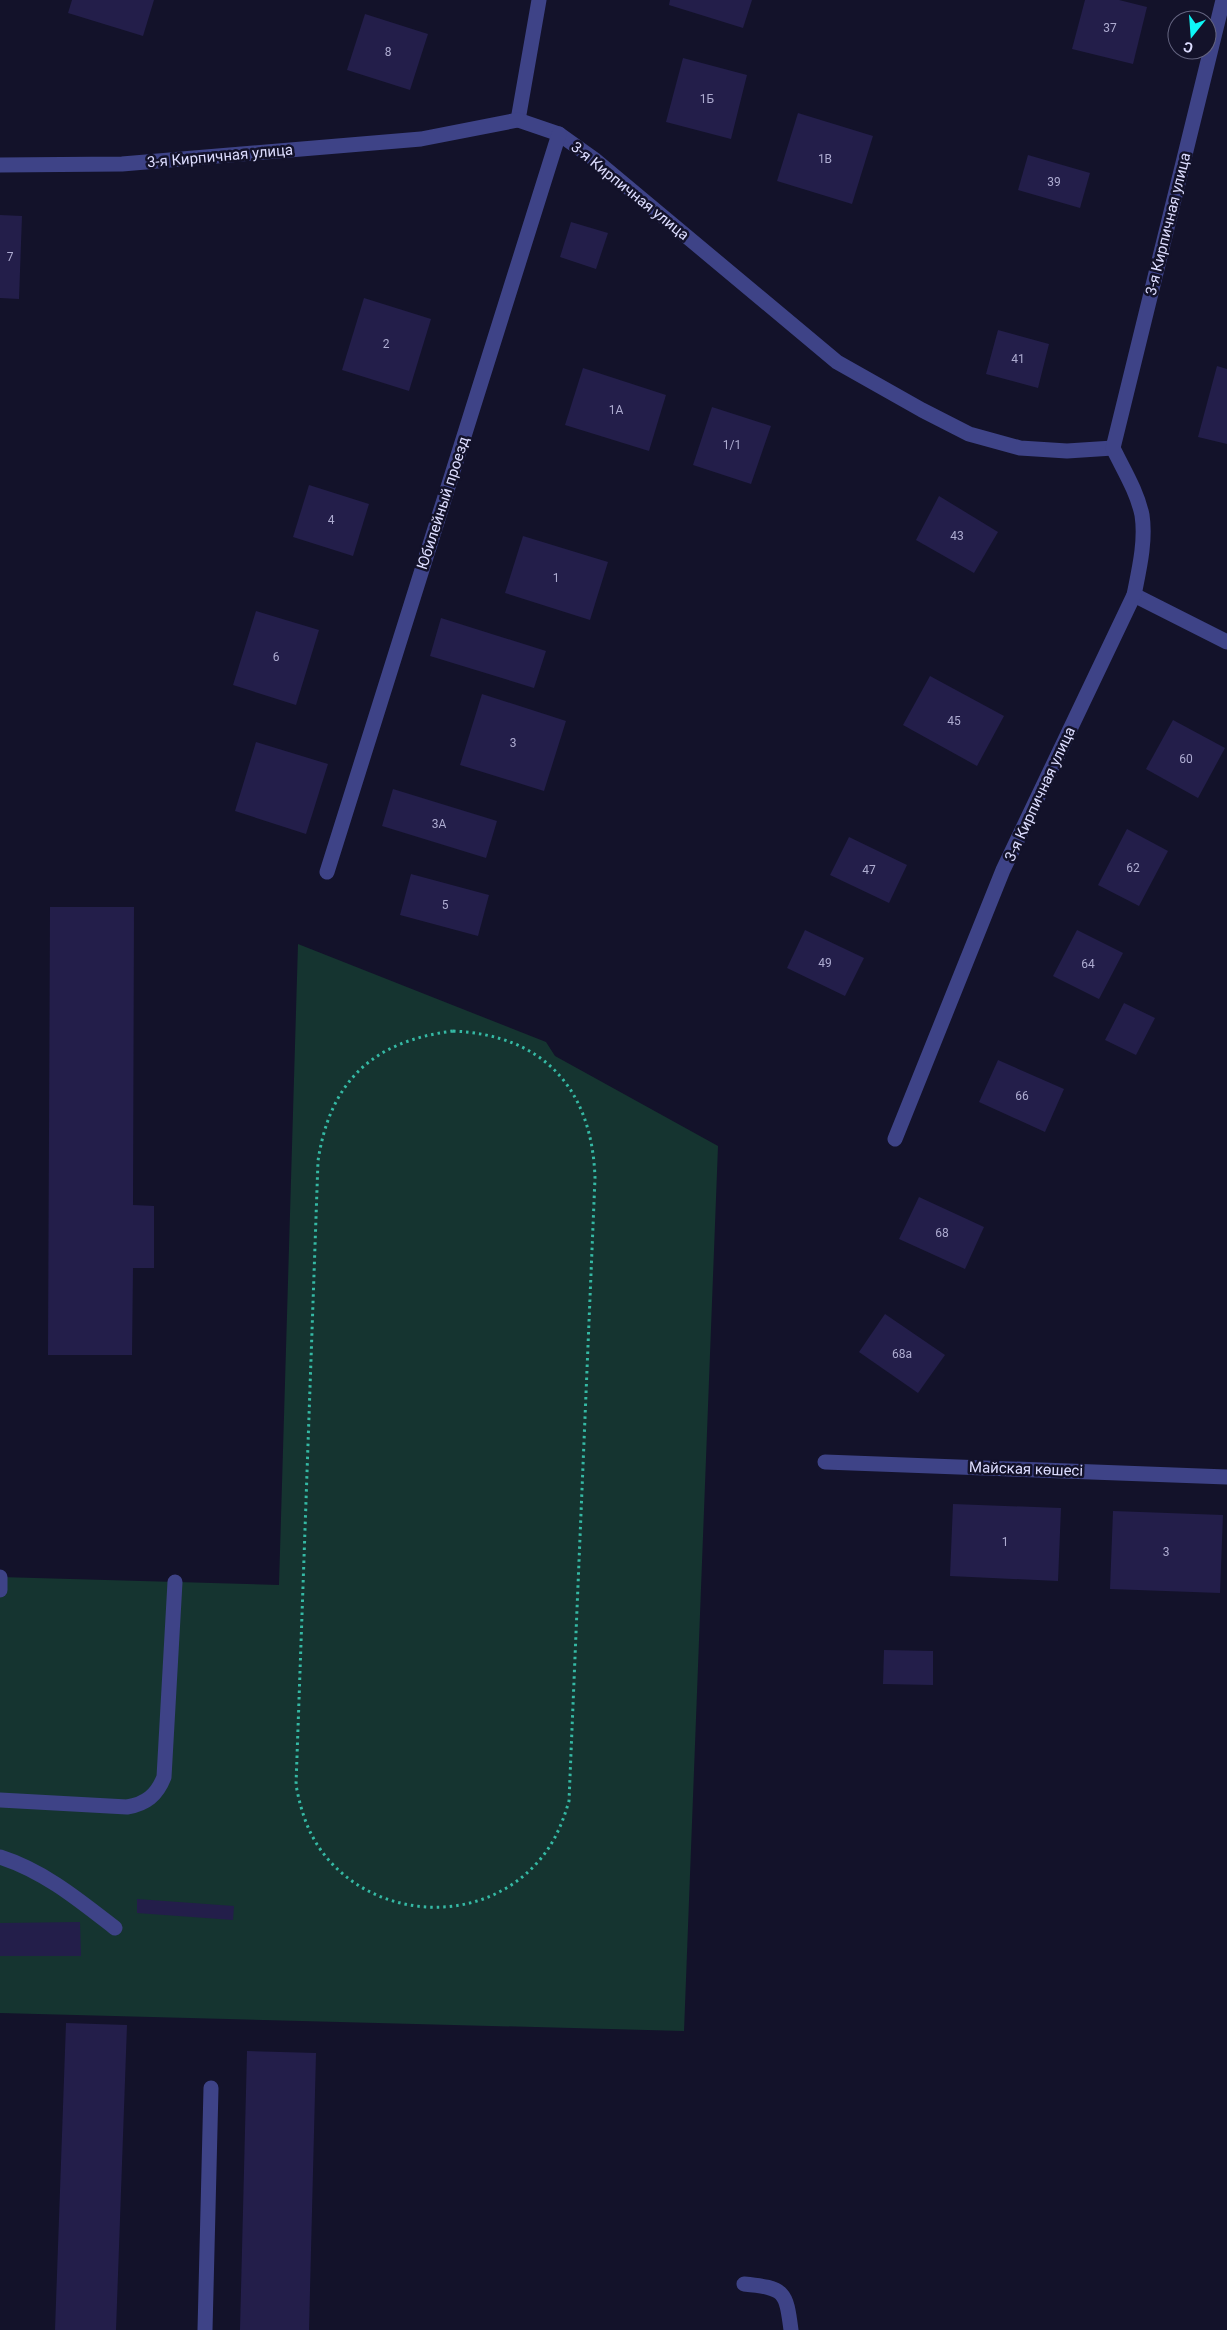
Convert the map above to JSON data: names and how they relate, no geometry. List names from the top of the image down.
{
  "streets": {
    "street": ["3-я Кирпичная улица", "Юбилейный проезд", "Майская көшесі"]
  },
  "crossings": [
    ["3-я Кирпичная улица", "Юбилейный проезд"]
  ],
  "house_numbers": [
    "37",
    "8",
    "1Б",
    "1В",
    "39",
    "7",
    "2",
    "41",
    "1А",
    "1/1",
    "4",
    "43",
    "1",
    "6",
    "45",
    "3",
    "60",
    "3А",
    "62",
    "47",
    "5",
    "49",
    "64",
    "66",
    "68",
    "68а",
    "1",
    "3"
  ],
  "north": "bottom"
}
